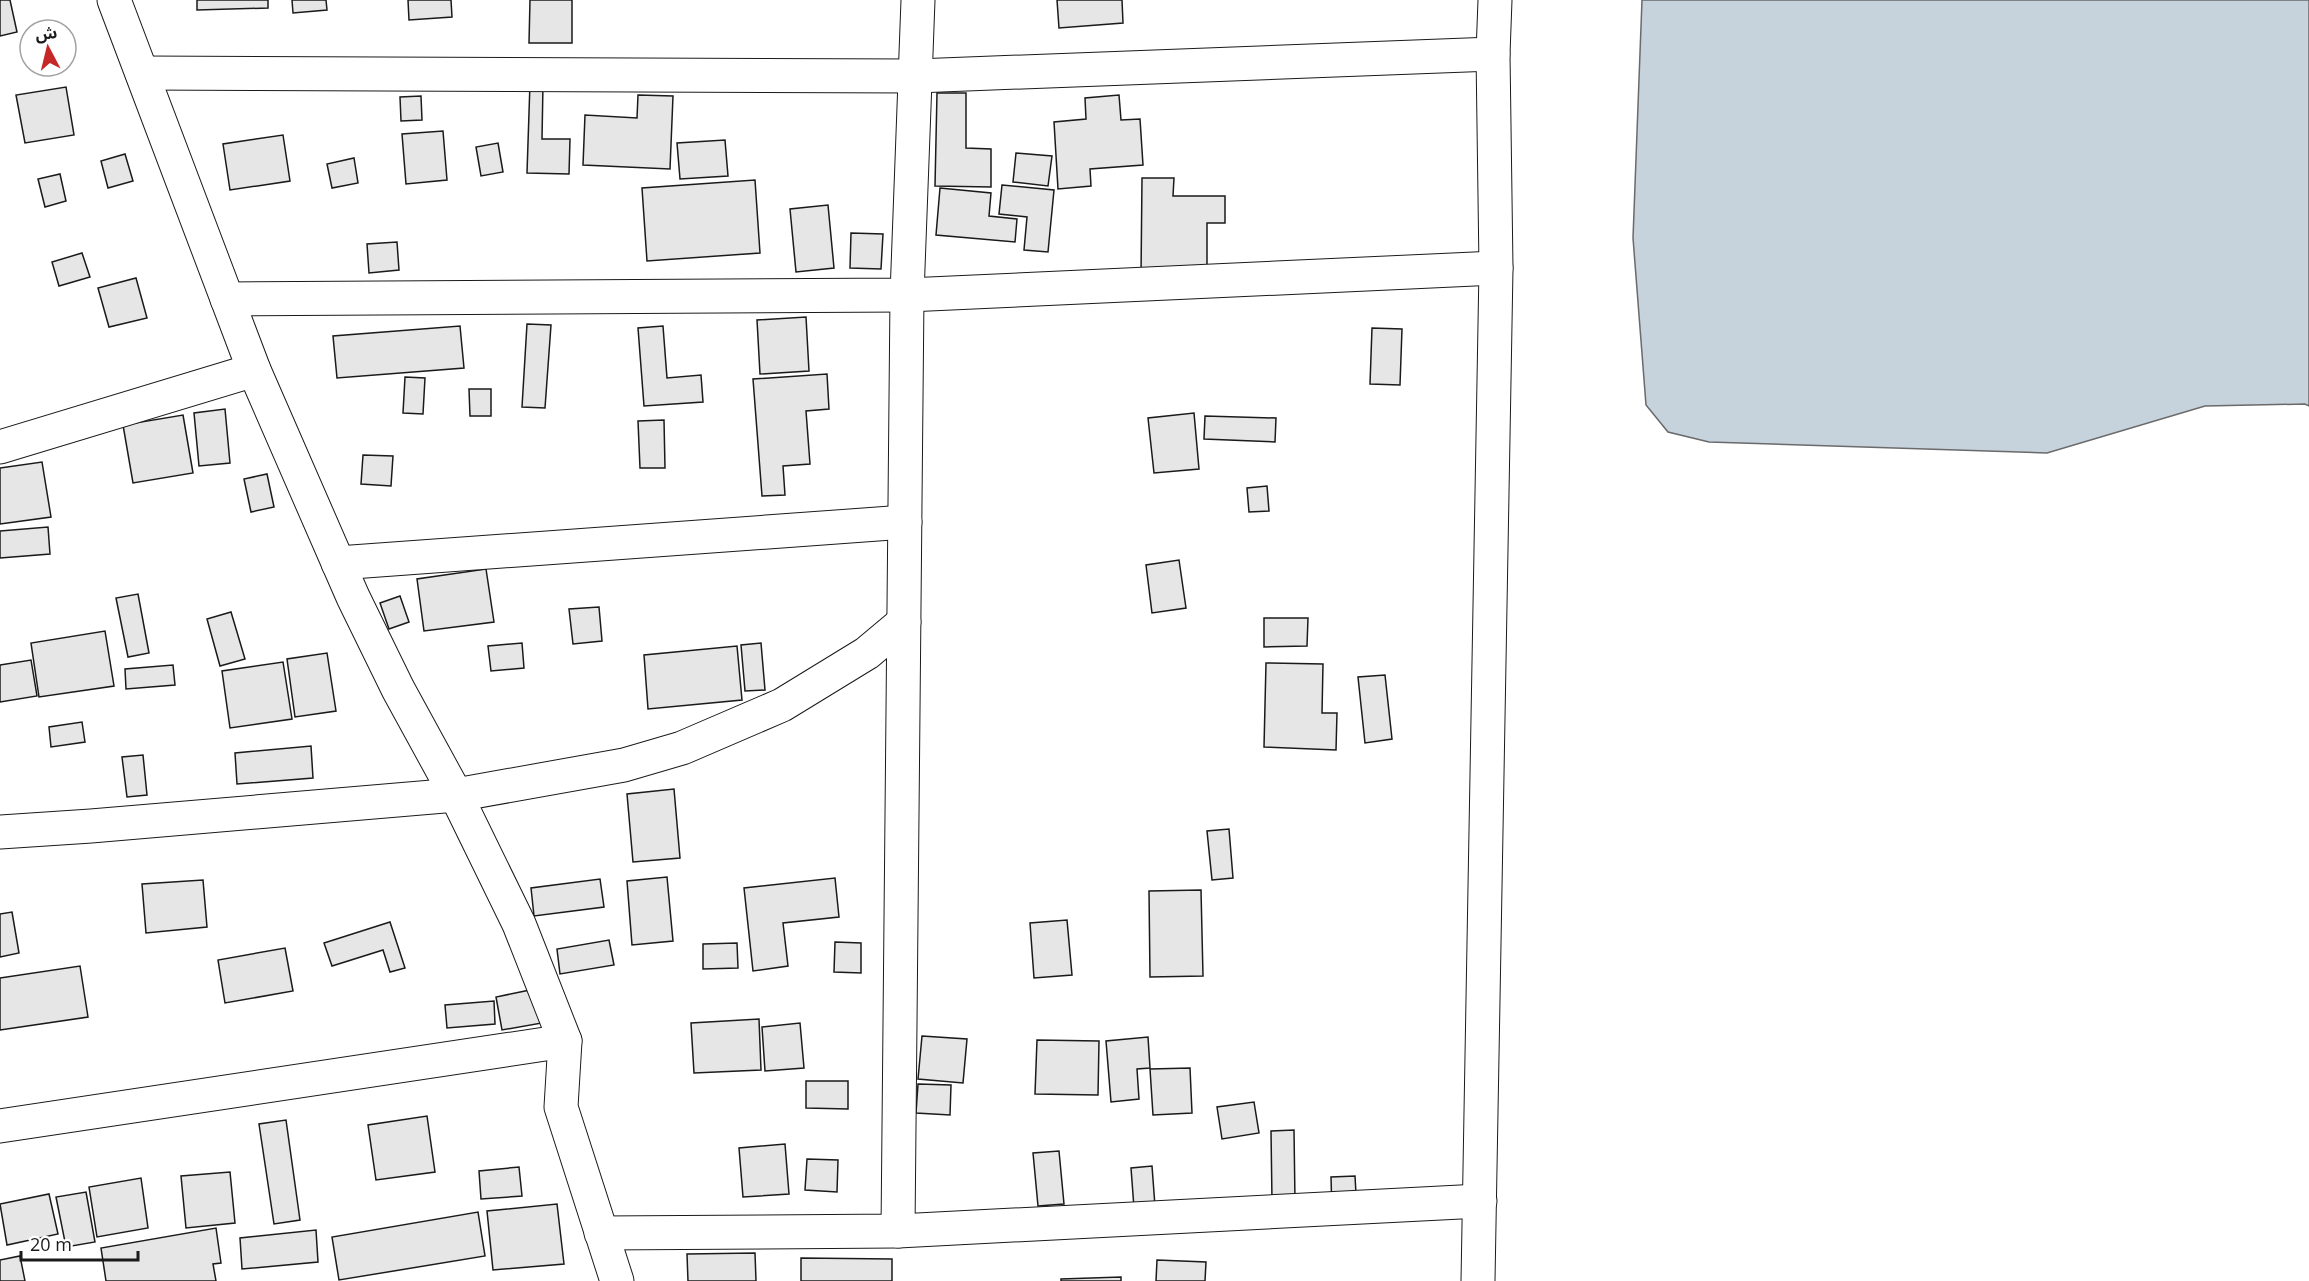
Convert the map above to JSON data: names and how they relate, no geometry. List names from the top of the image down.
{
  "scale_bar": "20 m",
  "north": "top"
}
